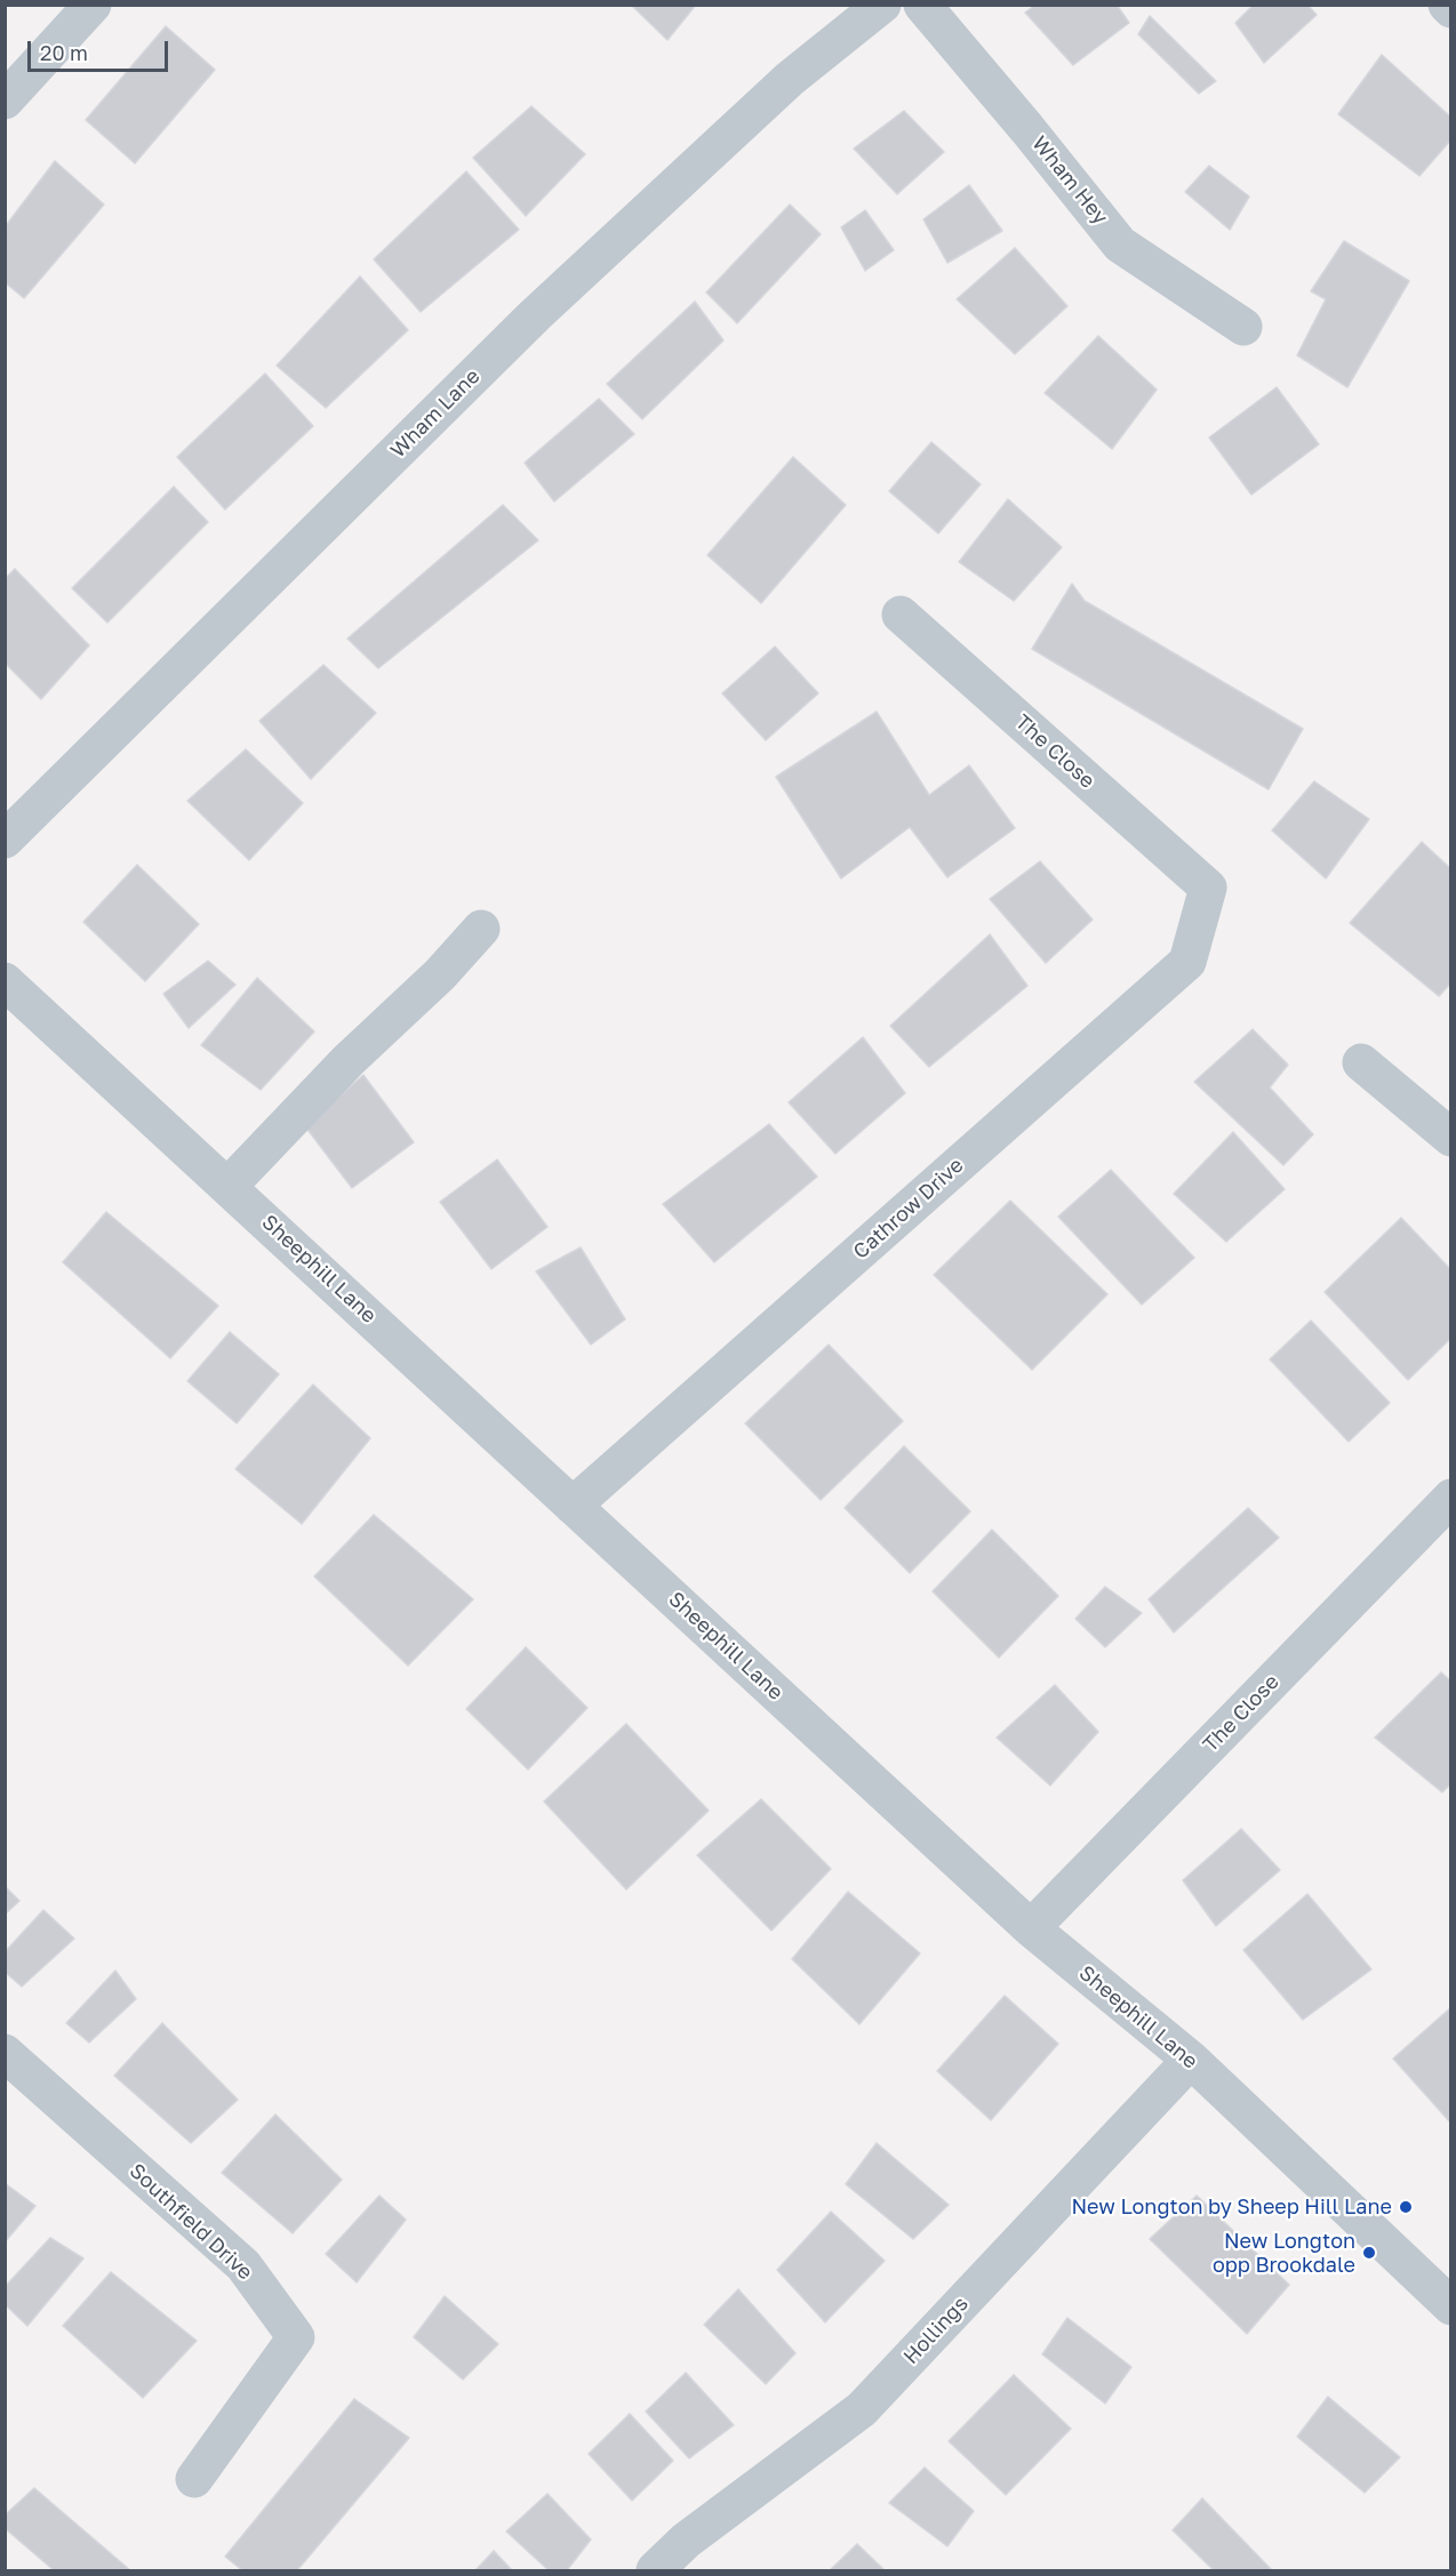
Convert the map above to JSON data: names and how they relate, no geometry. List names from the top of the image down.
{
  "streets": {
    "street": [
      "Wham Hey",
      "Wham Lane",
      "The Close",
      "Cathrow Drive",
      "Sheephill Lane",
      "Southfield Drive",
      "Hollings"
    ]
  },
  "crossings": [
    ["The Close", "Cathrow Drive"],
    ["The Close", "Sheephill Lane"],
    ["Cathrow Drive", "Sheephill Lane"],
    ["Sheephill Lane", "Hollings"]
  ],
  "places": ["New Longton by Sheep Hill Lane", "New Longton opp Brookdale"],
  "scale_bar": "20 m"
}
